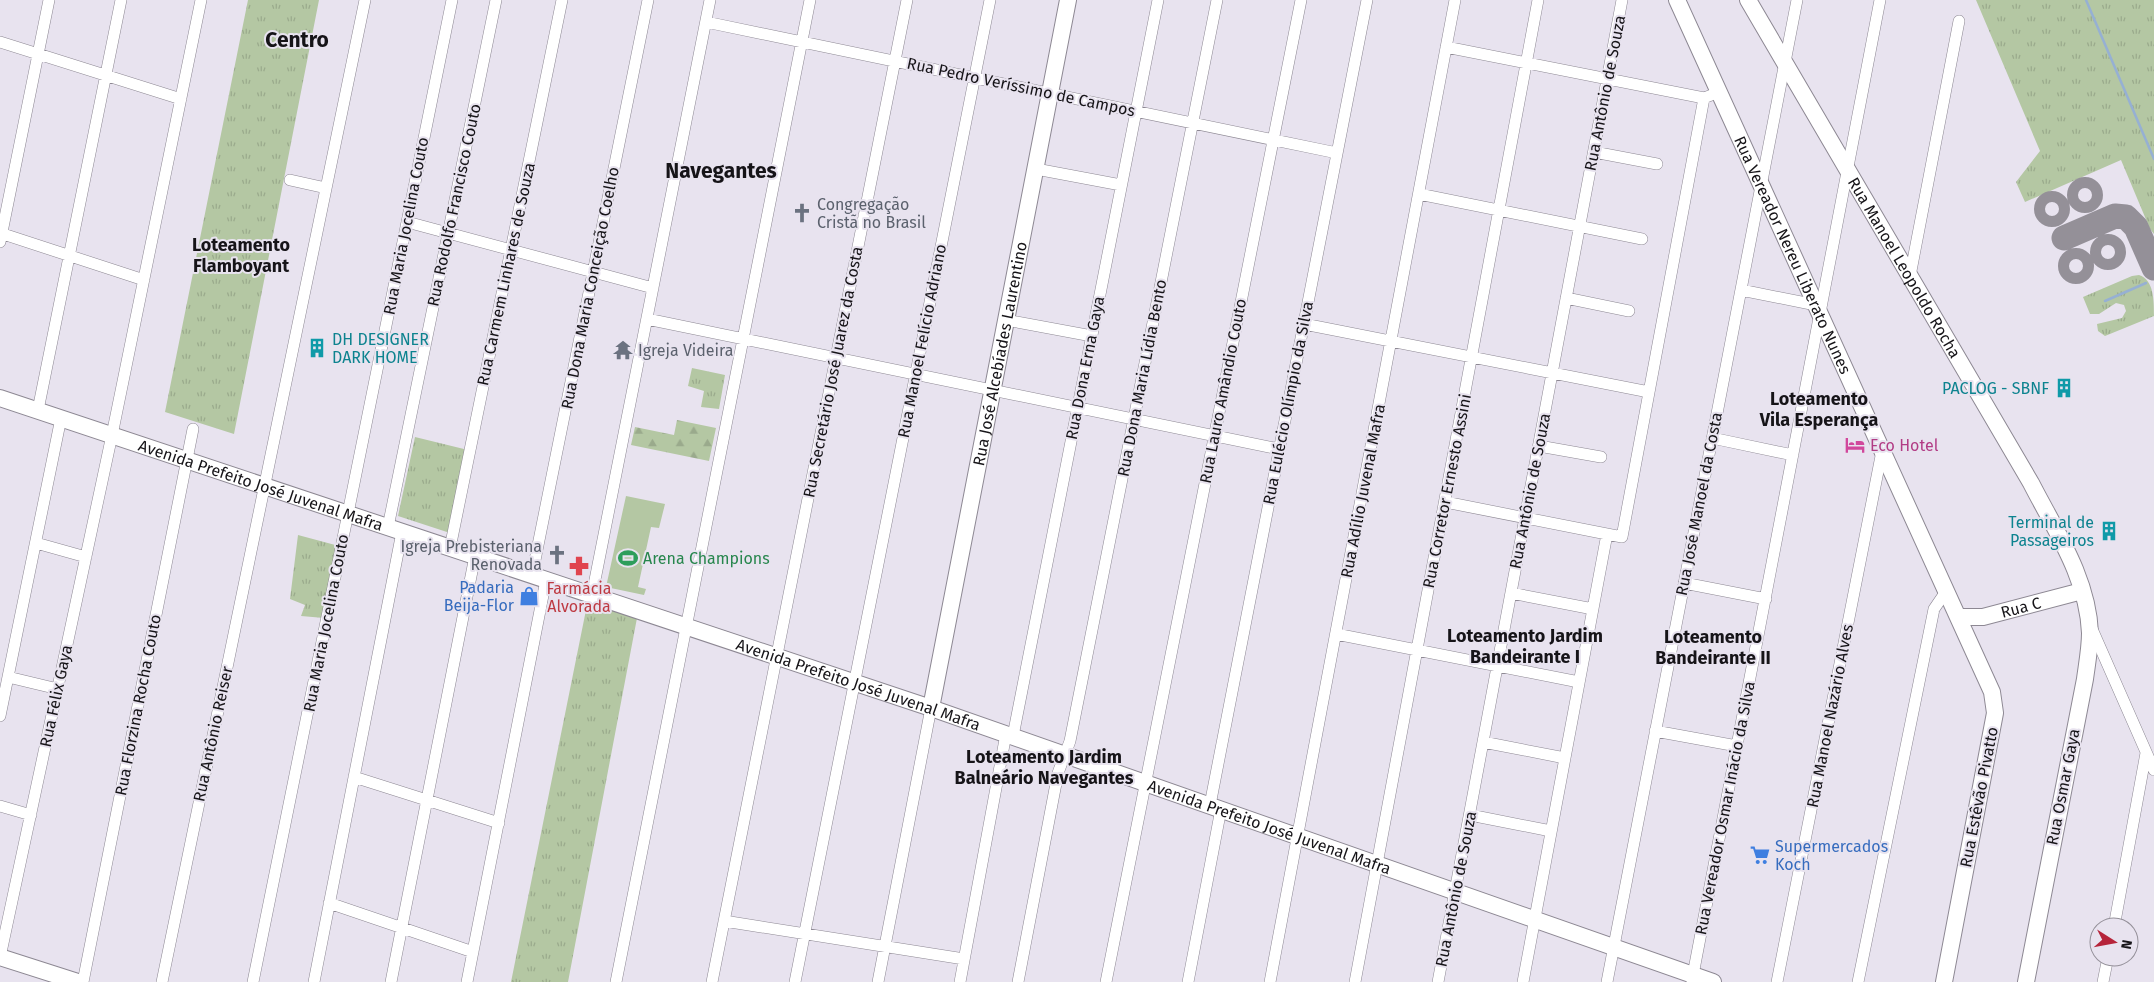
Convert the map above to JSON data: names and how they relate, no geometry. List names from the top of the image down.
{
  "streets": {
    "main road": [
      "Rua Vereador Nereu Liberato Nunes",
      "Rua Manoel Leopoldo Rocha",
      "Rua José Alcebíades Laurentino",
      "Avenida Prefeito José Juvenal Mafra",
      "Rua C",
      "Rua Osmar Gaya",
      "Rua Estêvão Pivatto"
    ],
    "street": [
      "Rua Pedro Veríssimo de Campos",
      "Rua Antônio de Souza",
      "Rua Rodolfo Francisco Couto",
      "Rua Maria Jocelina Couto",
      "Rua Carmem Linhares de Souza",
      "Rua Dona Maria Conceição Coelho",
      "Rua Manoel Felício Adriano",
      "Rua Dona Erna Gaya",
      "Rua Secretário José Juarez da Costa",
      "Rua Dona Maria Lídia Bento",
      "Rua Lauro Amândio Couto",
      "Rua Eulécio Olímpio da Silva",
      "Rua Adílio Juvenal Mafra",
      "Rua Corretor Ernesto Assini",
      "Rua José Manoel da Costa",
      "Rua Félix Gaya",
      "Rua Florzina Rocha Couto",
      "Rua Manoel Nazário Alves",
      "Rua Antônio Reiser",
      "Rua Vereador Osmar Inácio da Silva"
    ]
  },
  "crossings": [
    ["Rua Pedro Veríssimo de Campos", "Rua Manoel Felício Adriano"],
    ["Rua Pedro Veríssimo de Campos", "Rua José Alcebíades Laurentino"],
    ["Rua Pedro Veríssimo de Campos", "Rua Dona Erna Gaya"],
    ["Rua Pedro Veríssimo de Campos", "Rua Secretário José Juarez da Costa"],
    ["Rua Pedro Veríssimo de Campos", "Rua Dona Maria Lídia Bento"],
    ["Rua Pedro Veríssimo de Campos", "Rua Lauro Amândio Couto"],
    ["Rua Pedro Veríssimo de Campos", "Rua Eulécio Olímpio da Silva"],
    ["Rua Antônio de Souza", "Avenida Prefeito José Juvenal Mafra"],
    ["Rua Rodolfo Francisco Couto", "Avenida Prefeito José Juvenal Mafra"],
    ["Rua Maria Jocelina Couto", "Avenida Prefeito José Juvenal Mafra"],
    ["Rua Vereador Nereu Liberato Nunes", "Rua José Manoel da Costa"],
    ["Rua Vereador Nereu Liberato Nunes", "Rua C"],
    ["Rua Vereador Nereu Liberato Nunes", "Rua Manoel Nazário Alves"],
    ["Rua Vereador Nereu Liberato Nunes", "Rua Estêvão Pivatto"],
    ["Rua Vereador Nereu Liberato Nunes", "Rua Vereador Osmar Inácio da Silva"],
    ["Rua Manoel Leopoldo Rocha", "Rua José Manoel da Costa"],
    ["Rua Manoel Leopoldo Rocha", "Rua C"],
    ["Rua Manoel Leopoldo Rocha", "Rua Osmar Gaya"],
    ["Rua Manoel Leopoldo Rocha", "Rua Vereador Osmar Inácio da Silva"],
    ["Rua Carmem Linhares de Souza", "Avenida Prefeito José Juvenal Mafra"],
    ["Rua Dona Maria Conceição Coelho", "Avenida Prefeito José Juvenal Mafra"],
    ["Rua Manoel Felício Adriano", "Avenida Prefeito José Juvenal Mafra"],
    ["Rua José Alcebíades Laurentino", "Avenida Prefeito José Juvenal Mafra"],
    ["Rua Dona Erna Gaya", "Avenida Prefeito José Juvenal Mafra"],
    ["Rua Secretário José Juarez da Costa", "Avenida Prefeito José Juvenal Mafra"],
    ["Rua Dona Maria Lídia Bento", "Avenida Prefeito José Juvenal Mafra"],
    ["Rua Lauro Amândio Couto", "Avenida Prefeito José Juvenal Mafra"],
    ["Rua Eulécio Olímpio da Silva", "Avenida Prefeito José Juvenal Mafra"],
    ["Avenida Prefeito José Juvenal Mafra", "Rua Adílio Juvenal Mafra"],
    ["Avenida Prefeito José Juvenal Mafra", "Rua Corretor Ernesto Assini"],
    ["Avenida Prefeito José Juvenal Mafra", "Rua José Manoel da Costa"],
    ["Avenida Prefeito José Juvenal Mafra", "Rua Félix Gaya"],
    ["Avenida Prefeito José Juvenal Mafra", "Rua Florzina Rocha Couto"],
    ["Avenida Prefeito José Juvenal Mafra", "Rua Antônio Reiser"],
    ["Avenida Prefeito José Juvenal Mafra", "Rua Vereador Osmar Inácio da Silva"],
    ["Rua C", "Rua Osmar Gaya"],
    ["Rua C", "Rua Estêvão Pivatto"]
  ],
  "districts": [
    "Centro",
    "Navegantes",
    "Loteamento Flamboyant",
    "Loteamento Vila Esperança",
    "Loteamento Jardim Bandeirante I",
    "Loteamento Bandeirante II",
    "Loteamento Jardim Balneário Navegantes"
  ],
  "places": {
    "church": ["Congregação Cristã no Brasil", "Igreja Prebisteriana Renovada"],
    "building": ["DH DESIGNER DARK HOME", "PACLOG - SBNF", "Terminal de Passageiros"],
    "temple": ["Igreja Videira"],
    "hotel": ["Eco Hotel"],
    "sports": ["Arena Champions"],
    "pharmacy": ["Farmácia Alvorada"],
    "shop": ["Padaria Beija-Flor"],
    "supermarket": ["Supermercados Koch"]
  },
  "north": "right"
}
